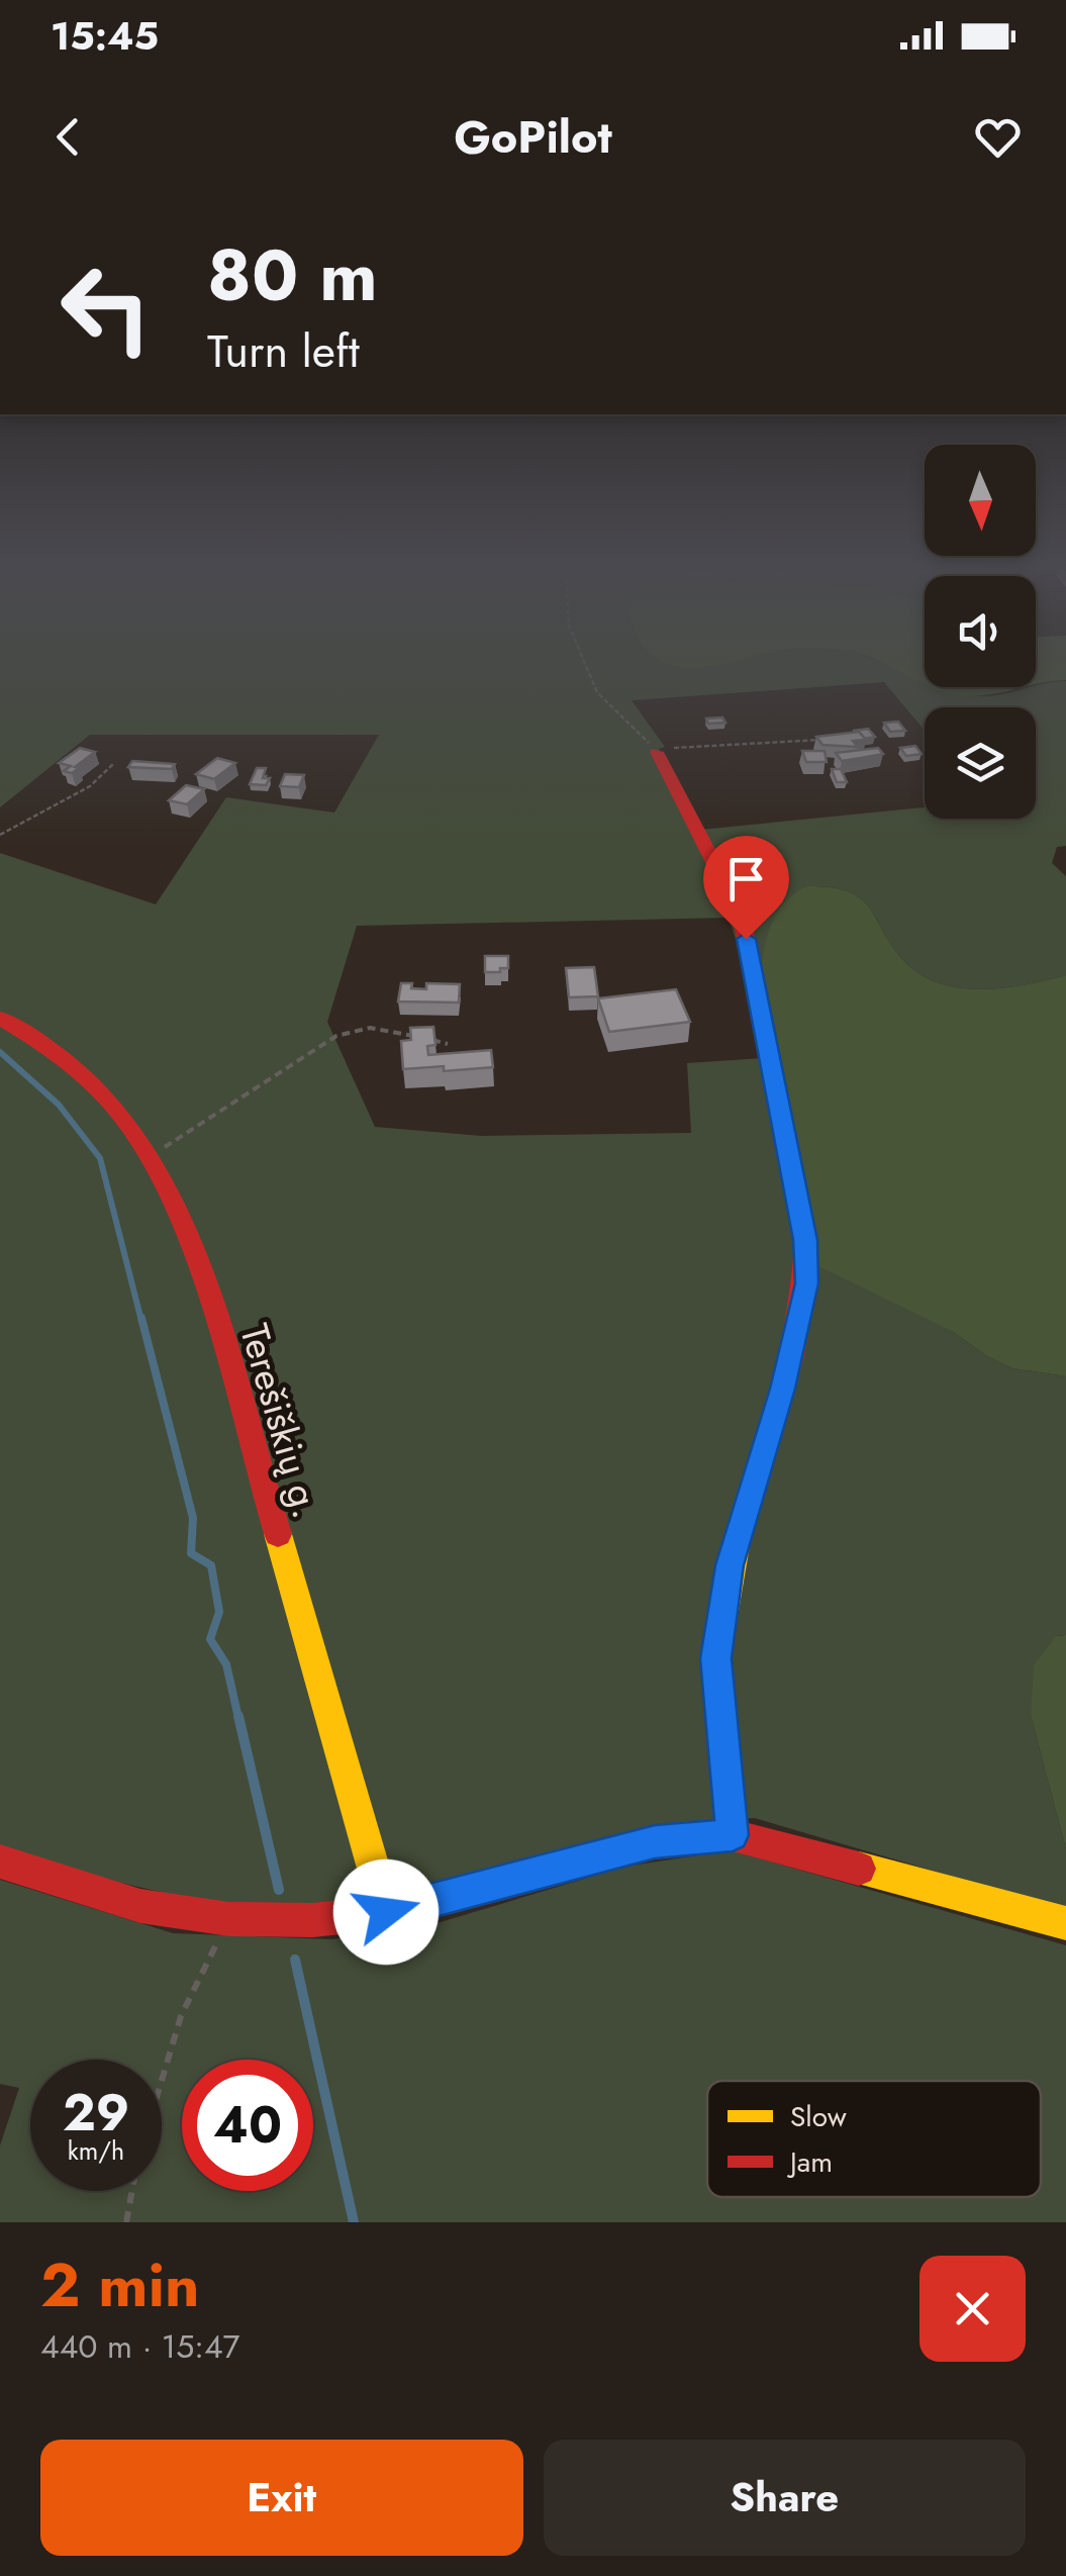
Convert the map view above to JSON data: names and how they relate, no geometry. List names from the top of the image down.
{
  "streets": {
    "street": ["Terešiškių g."]
  },
  "legend": ["Slow", "Jam"],
  "north": "bottom",
  "page": {
    "status": "15:45",
    "header": "GoPilot",
    "turn": ["80 m", "Turn left"],
    "speed": "29 km/h",
    "limit": "40",
    "heading": ["2 min", "440 m · 15:47"],
    "buttons": ["Exit", "Share"]
  }
}
